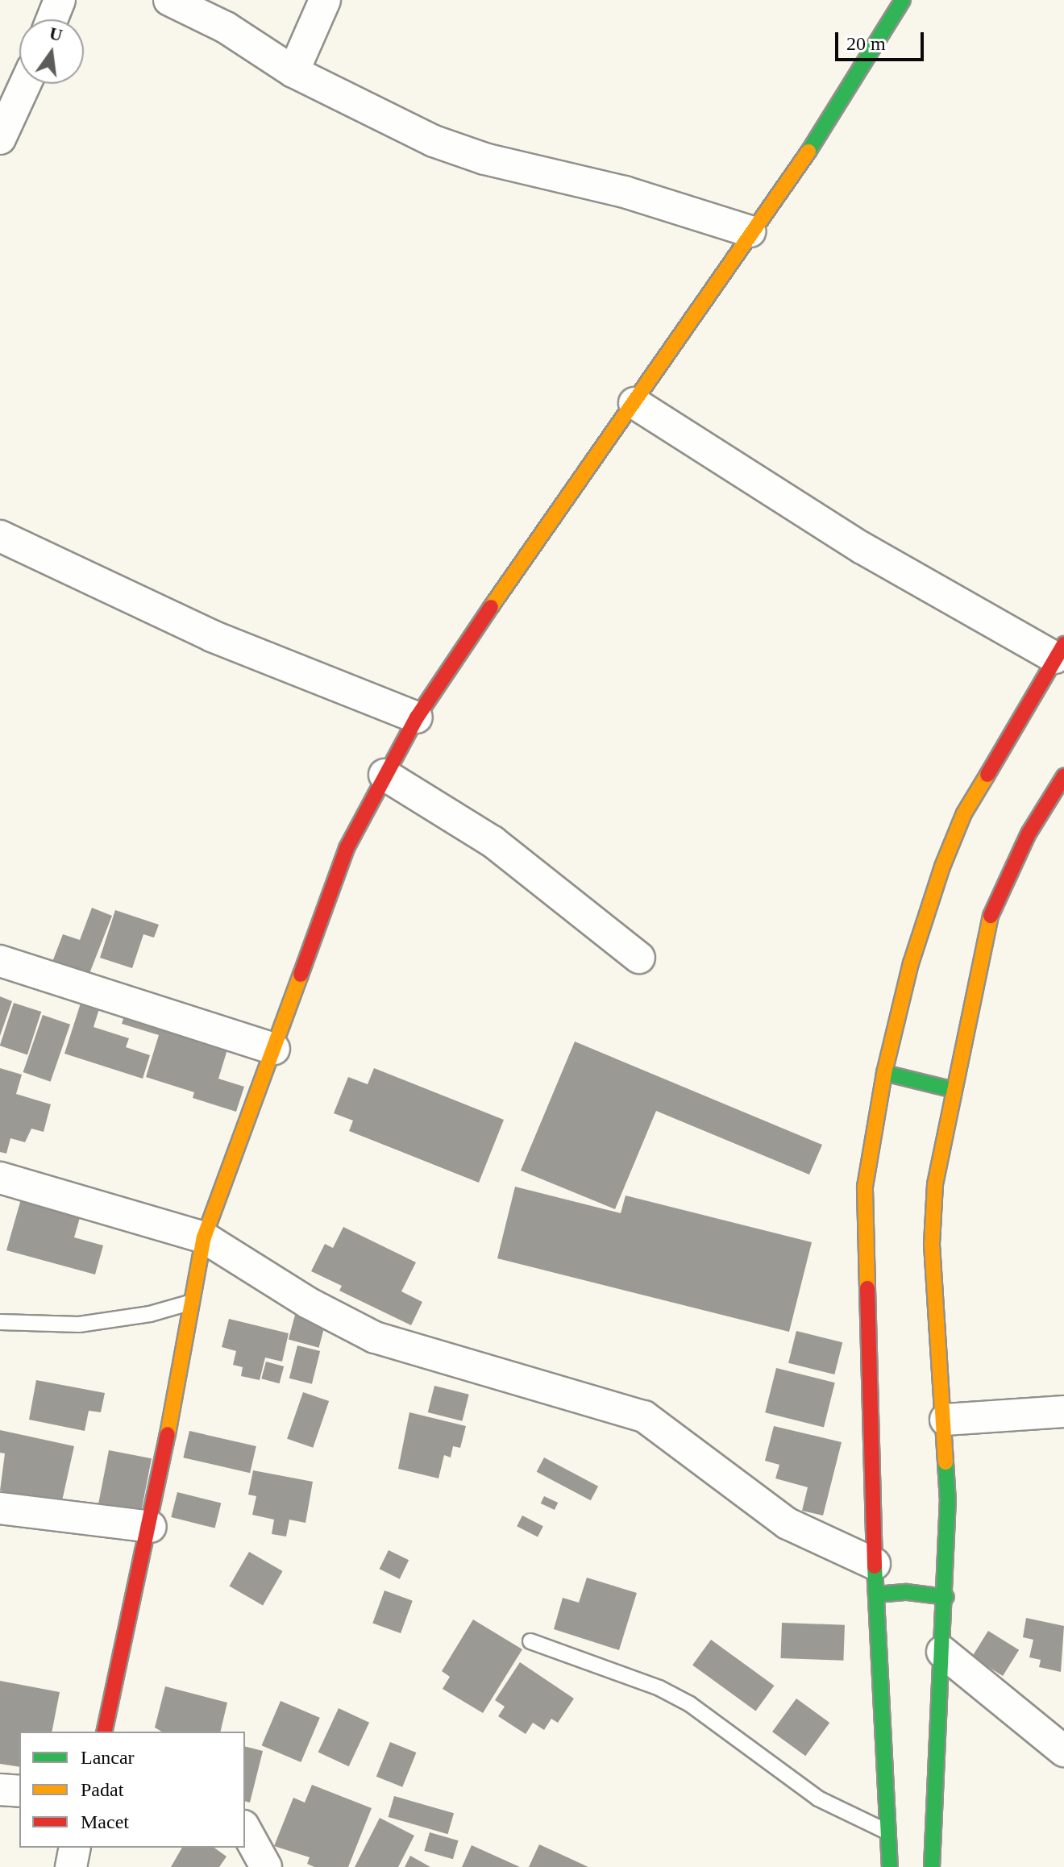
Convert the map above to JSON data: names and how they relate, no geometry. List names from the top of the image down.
{
  "legend": ["Lancar", "Padat", "Macet"],
  "scale_bar": "20 m",
  "north": "top"
}
